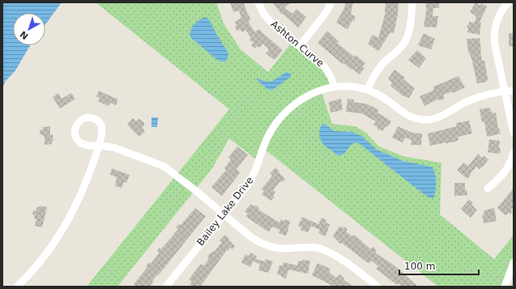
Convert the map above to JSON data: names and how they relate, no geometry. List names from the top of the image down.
{
  "streets": {
    "street": ["Ashton Curve", "Bailey Lake Drive"]
  },
  "crossings": [
    ["Ashton Curve", "Bailey Lake Drive"]
  ],
  "scale_bar": "100 m",
  "north": "bottom left"
}
